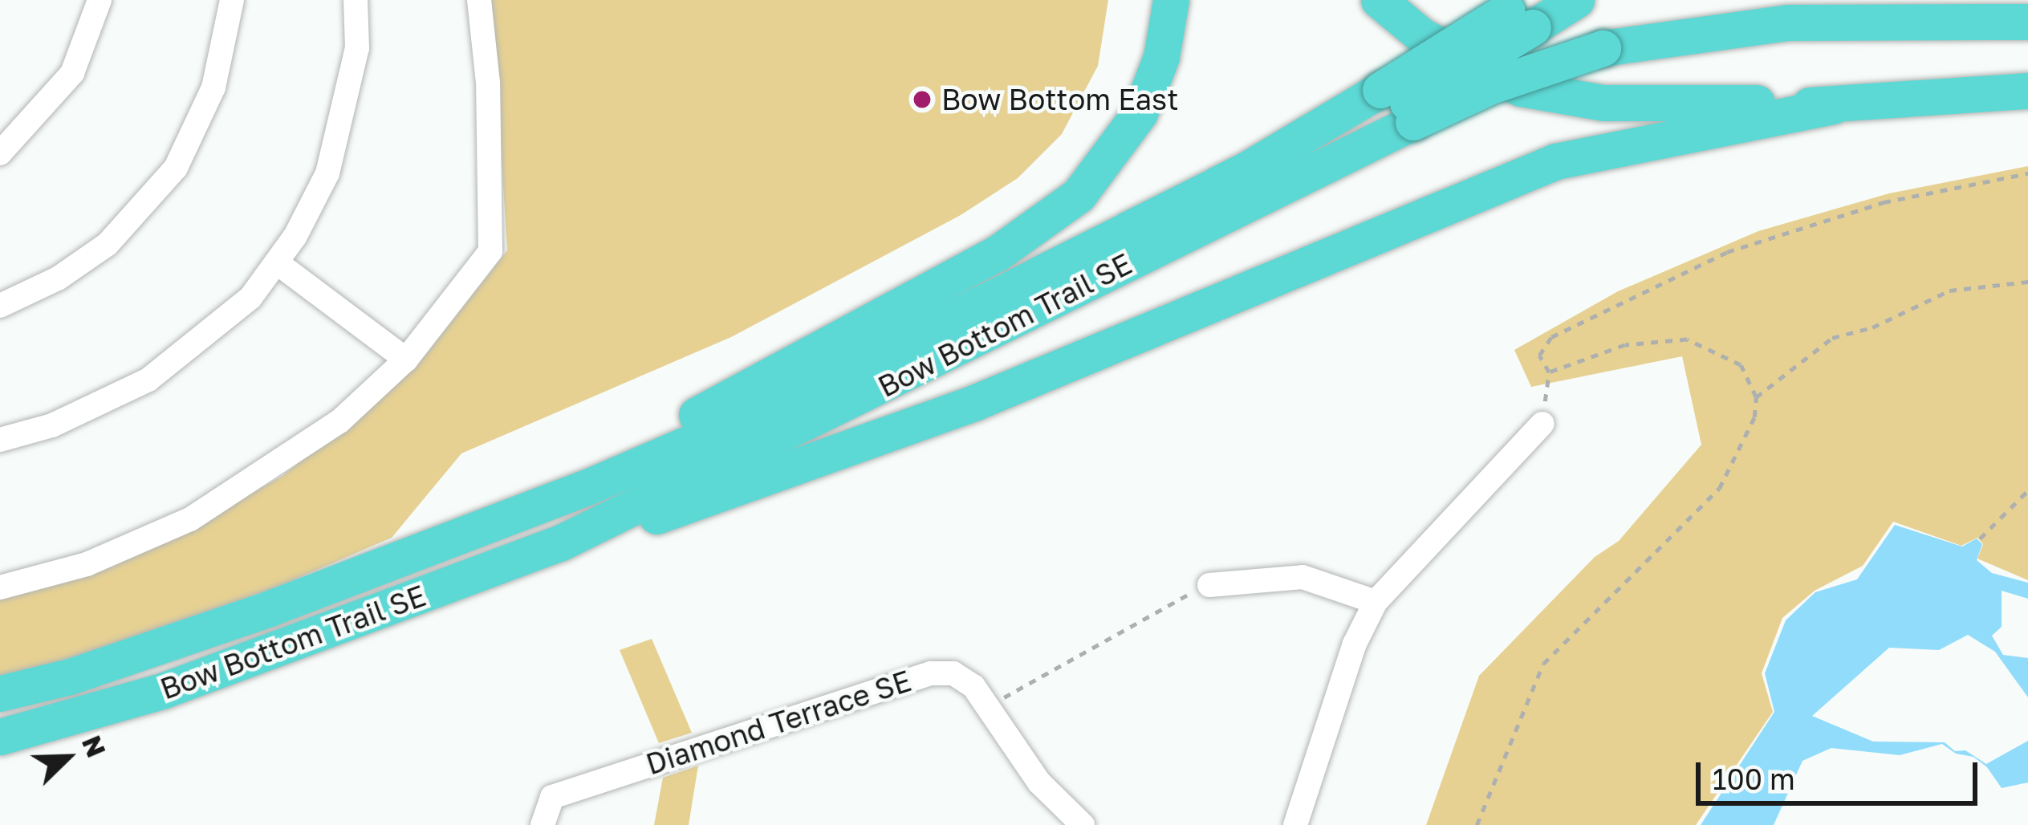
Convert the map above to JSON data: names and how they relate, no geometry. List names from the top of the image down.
{
  "streets": {
    "highway": ["Bow Bottom Trail SE"],
    "street": ["Diamond Terrace SE"]
  },
  "places": ["Bow Bottom East"],
  "scale_bar": "100 m",
  "north": "top right"
}
